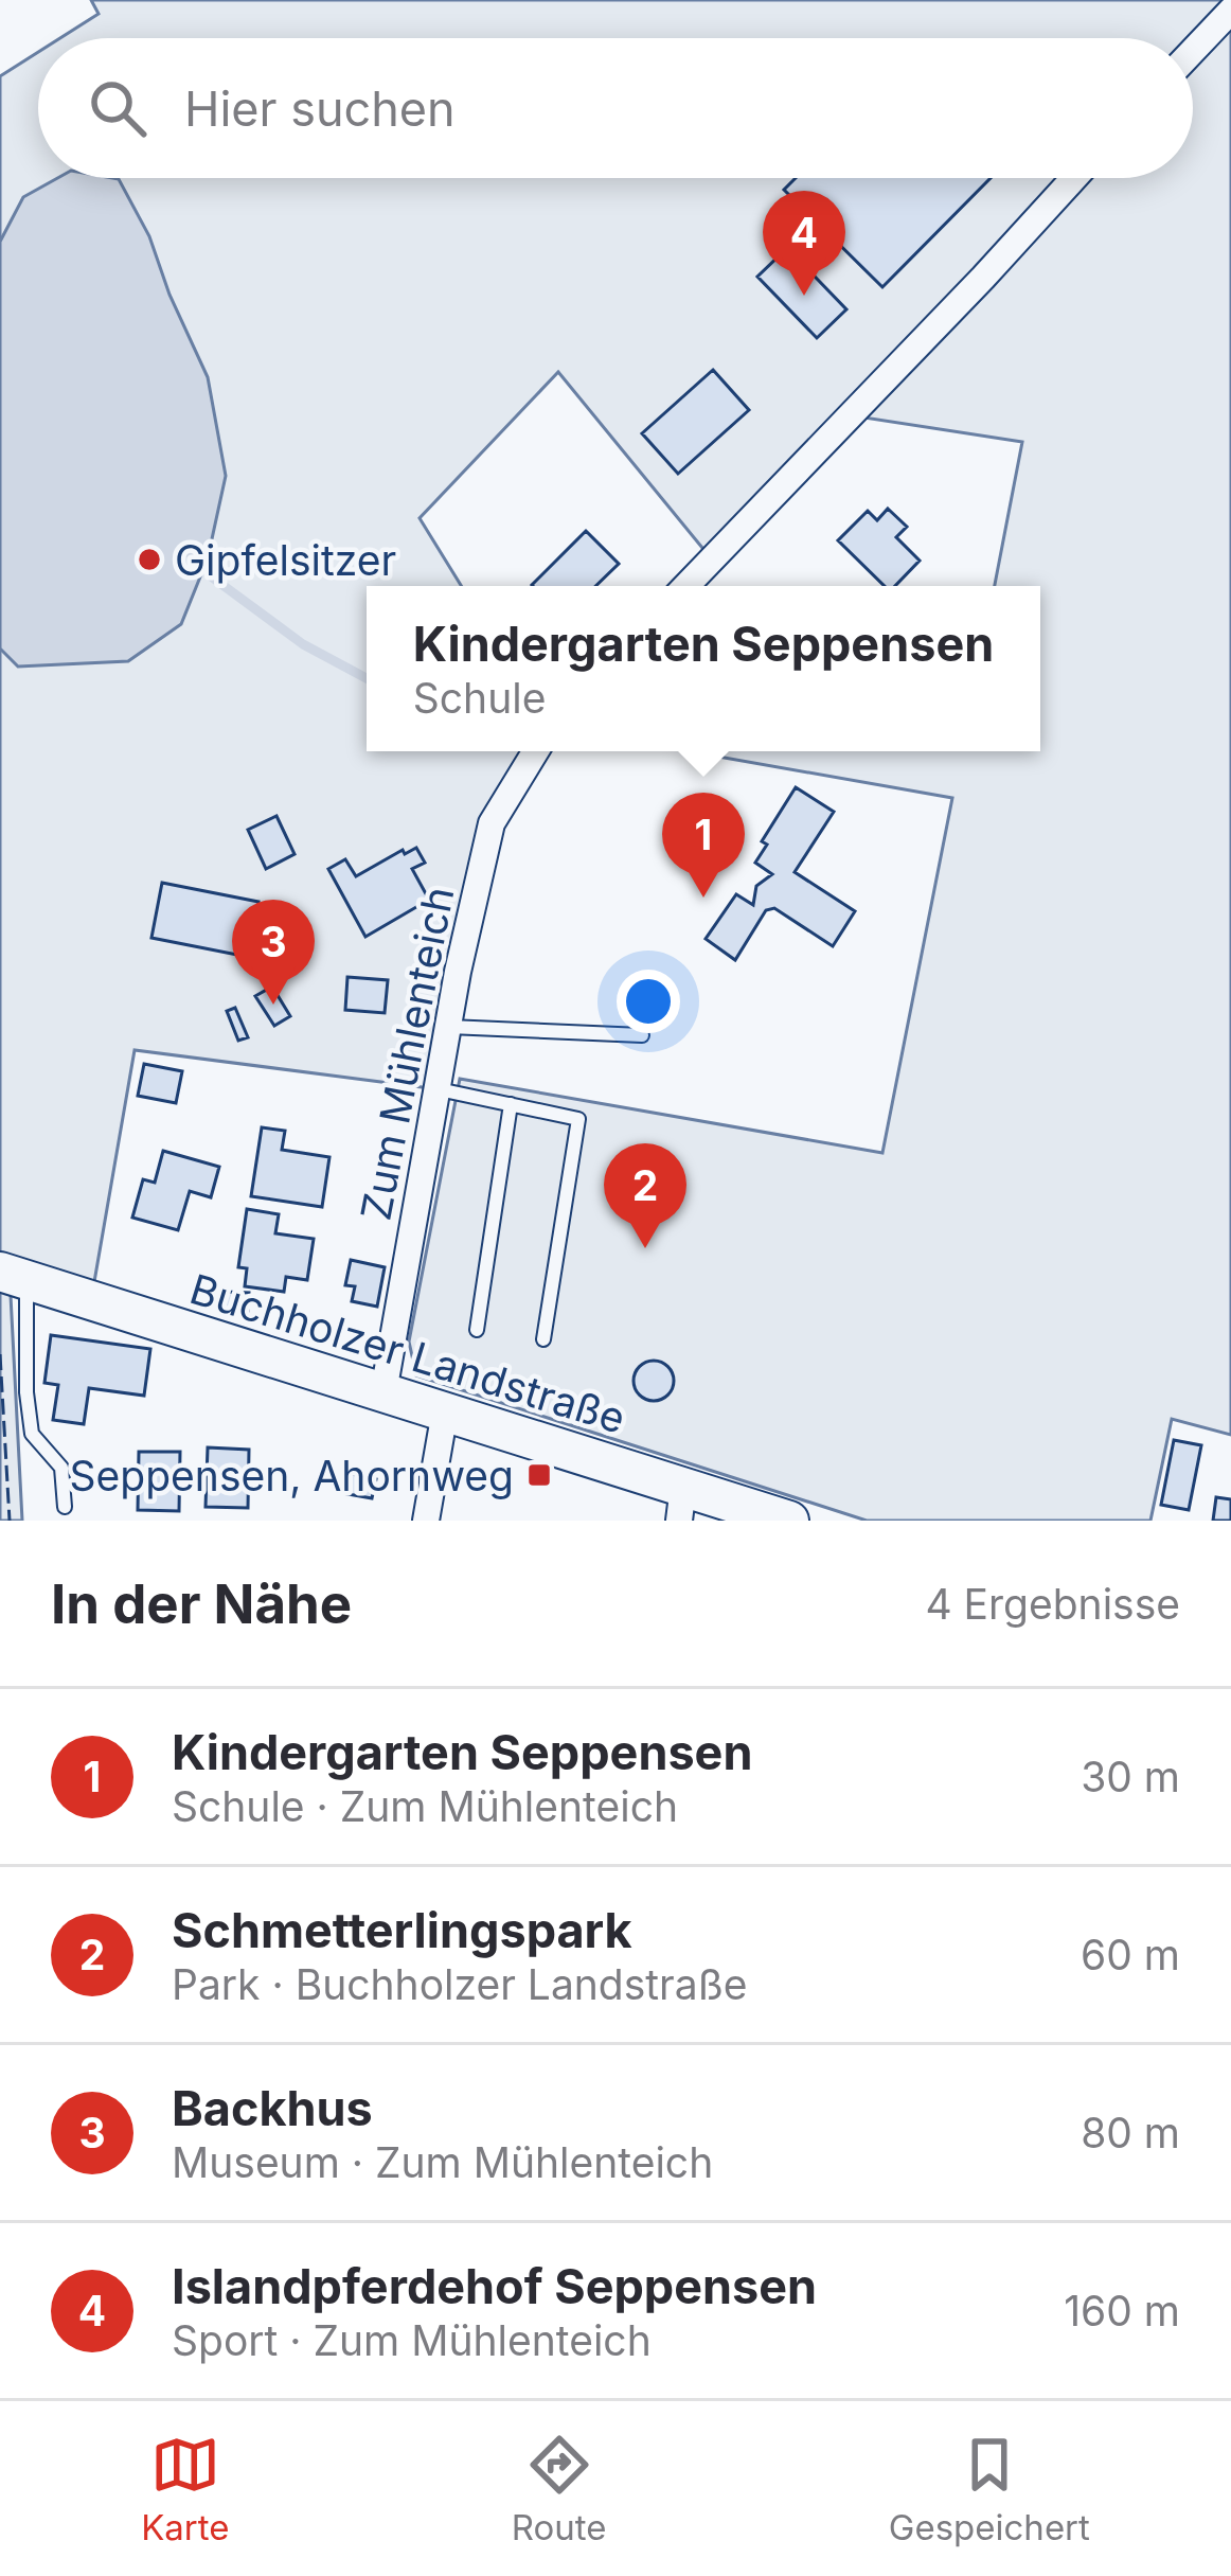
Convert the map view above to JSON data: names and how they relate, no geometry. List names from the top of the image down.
{
  "streets": {
    "main road": ["Buchholzer Landstraße"],
    "street": ["Zum Mühlenteich"]
  },
  "crossings": [
    ["Zum Mühlenteich", "Buchholzer Landstraße"]
  ],
  "places": {
    "other": ["Gipfelsitzer"],
    "transit": ["Seppensen, Ahornweg"]
  },
  "page": {
    "search": "Hier suchen",
    "pins": [
      "4",
      "1",
      "3",
      "2"
    ],
    "popup": ["Kindergarten Seppensen", "Schule"],
    "heading": ["In der Nähe", "4 Ergebnisse"],
    "list": [
      {
        "mark": "1",
        "name": "Kindergarten Seppensen",
        "note": "Schule · Zum Mühlenteich",
        "value": "30 m"
      },
      {
        "mark": "2",
        "name": "Schmetterlingspark",
        "note": "Park · Buchholzer Landstraße",
        "value": "60 m"
      },
      {
        "mark": "3",
        "name": "Backhus",
        "note": "Museum · Zum Mühlenteich",
        "value": "80 m"
      },
      {
        "mark": "4",
        "name": "Islandpferdehof Seppensen",
        "note": "Sport · Zum Mühlenteich",
        "value": "160 m"
      }
    ],
    "nav": ["Karte", "Route", "Gespeichert"]
  }
}
